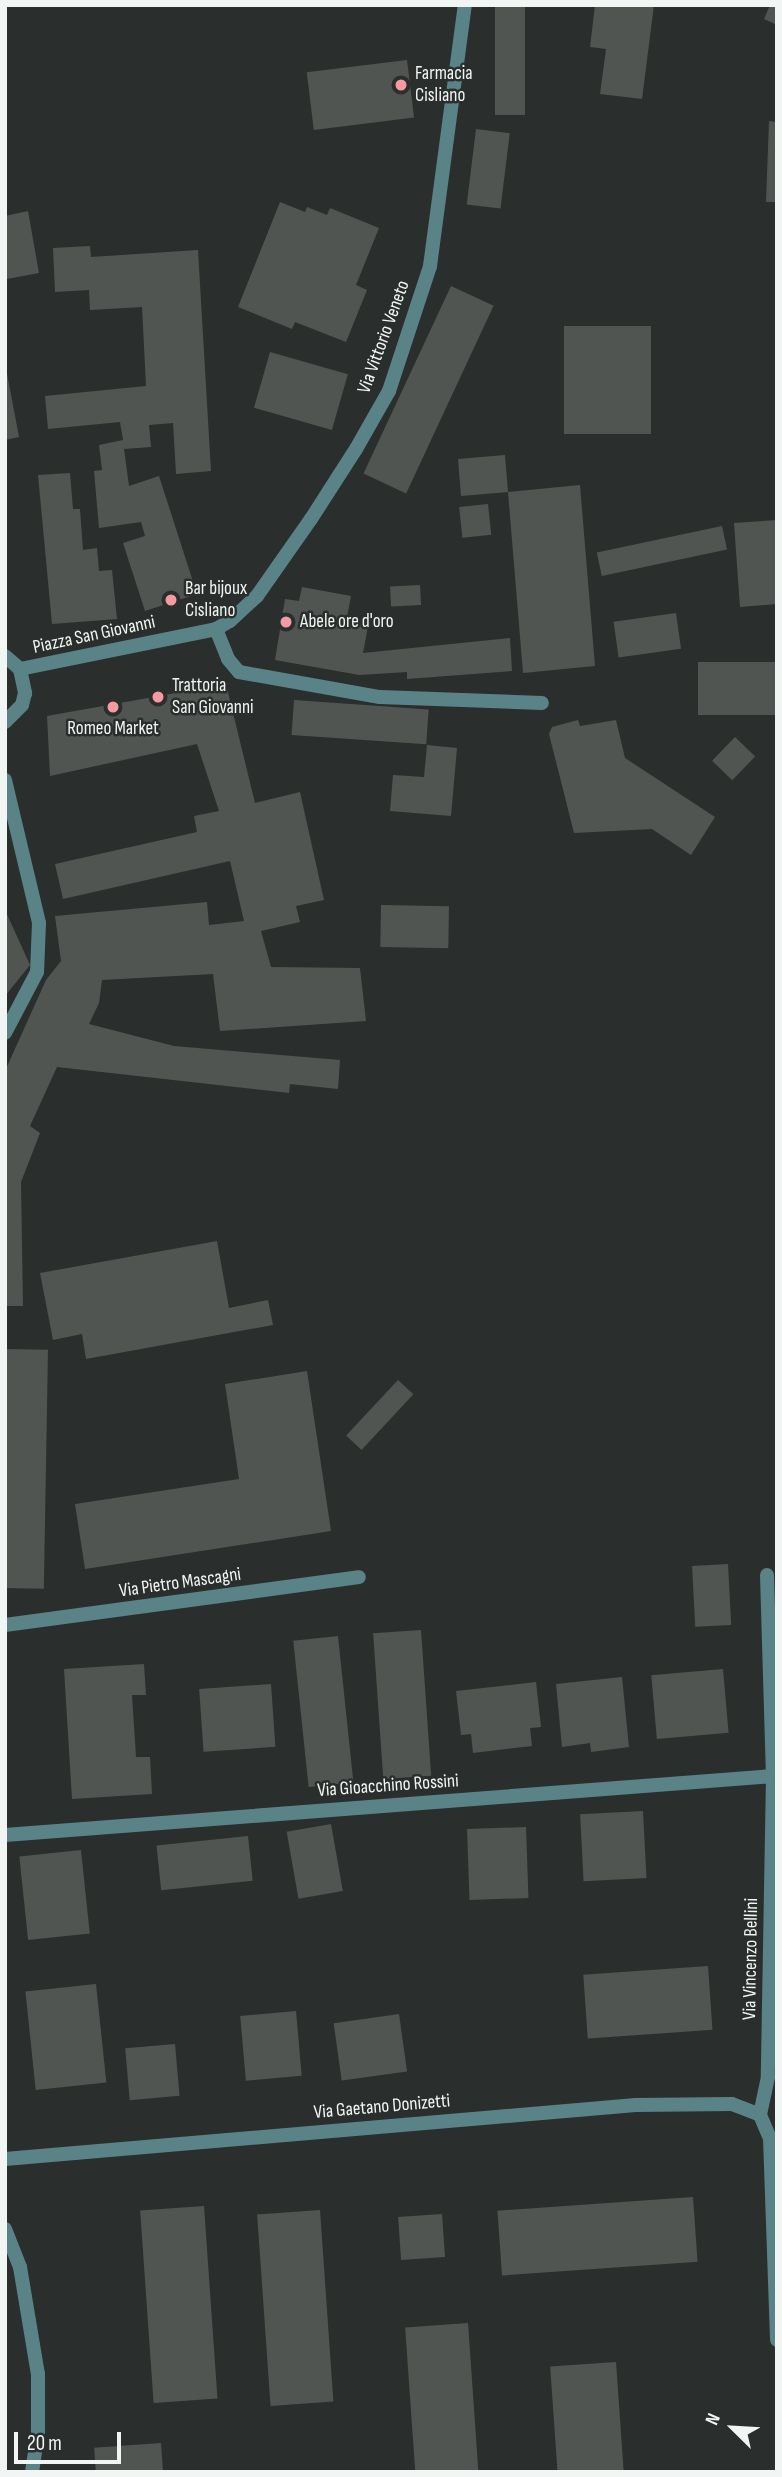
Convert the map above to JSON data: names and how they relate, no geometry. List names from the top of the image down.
{
  "streets": {
    "street": [
      "Via Vittorio Veneto",
      "Piazza San Giovanni",
      "Via Pietro Mascagni",
      "Via Gioacchino Rossini",
      "Via Vincenzo Bellini",
      "Via Gaetano Donizetti"
    ]
  },
  "crossings": [
    ["Via Vittorio Veneto", "Piazza San Giovanni"],
    ["Via Gioacchino Rossini", "Via Vincenzo Bellini"],
    ["Via Vincenzo Bellini", "Via Gaetano Donizetti"]
  ],
  "places": [
    "Farmacia Cisliano",
    "Bar bijoux Cisliano",
    "Abele ore d'oro",
    "Trattoria San Giovanni",
    "Romeo Market"
  ],
  "scale_bar": "20 m",
  "north": "top left"
}
